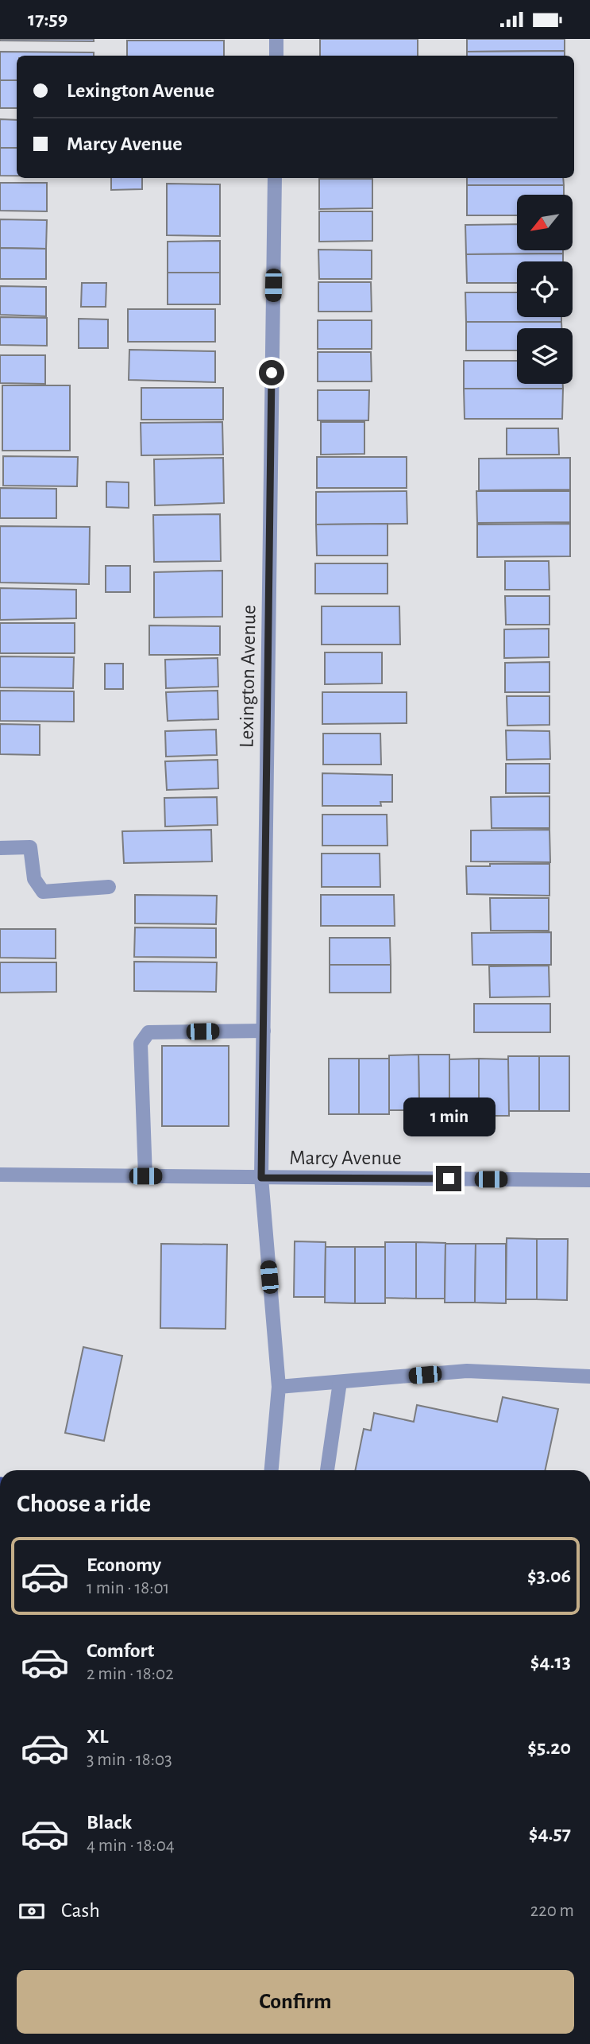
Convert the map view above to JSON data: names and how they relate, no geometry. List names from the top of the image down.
{
  "streets": {
    "street": ["Lexington Avenue", "Marcy Avenue"]
  },
  "crossings": [
    ["Lexington Avenue", "Marcy Avenue"]
  ],
  "north": "bottom left",
  "page": {
    "status": "17:59",
    "banner": ["Lexington Avenue", "Marcy Avenue"],
    "bubble": "1 min",
    "heading": "Choose a ride",
    "list": [
      {
        "name": "Economy",
        "note": "1 min · 18:01",
        "value": "$3.06"
      },
      {
        "name": "Comfort",
        "note": "2 min · 18:02",
        "value": "$4.13"
      },
      {
        "name": "XL",
        "note": "3 min · 18:03",
        "value": "$5.20"
      },
      {
        "name": "Black",
        "note": "4 min · 18:04",
        "value": "$4.57"
      }
    ],
    "pay": ["Cash", "220 m"],
    "buttons": "Confirm"
  }
}
